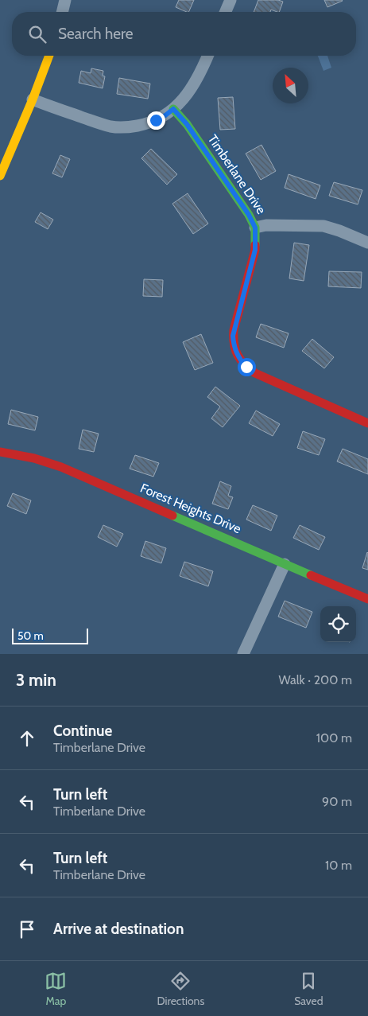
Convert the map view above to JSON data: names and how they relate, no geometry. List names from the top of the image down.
{
  "streets": {
    "street": ["Timberlane Drive", "Forest Heights Drive"]
  },
  "scale_bar": "50 m",
  "north": "top left",
  "page": {
    "search": "Search here",
    "scale": "50 m",
    "heading": ["3 min", "Walk · 200 m"],
    "list": [
      ["Continue", "Timberlane Drive", "100 m"],
      ["Turn left", "Timberlane Drive", "90 m"],
      ["Turn left", "Timberlane Drive", "10 m"],
      "Arrive at destination"
    ],
    "nav": ["Map", "Directions", "Saved"]
  }
}
